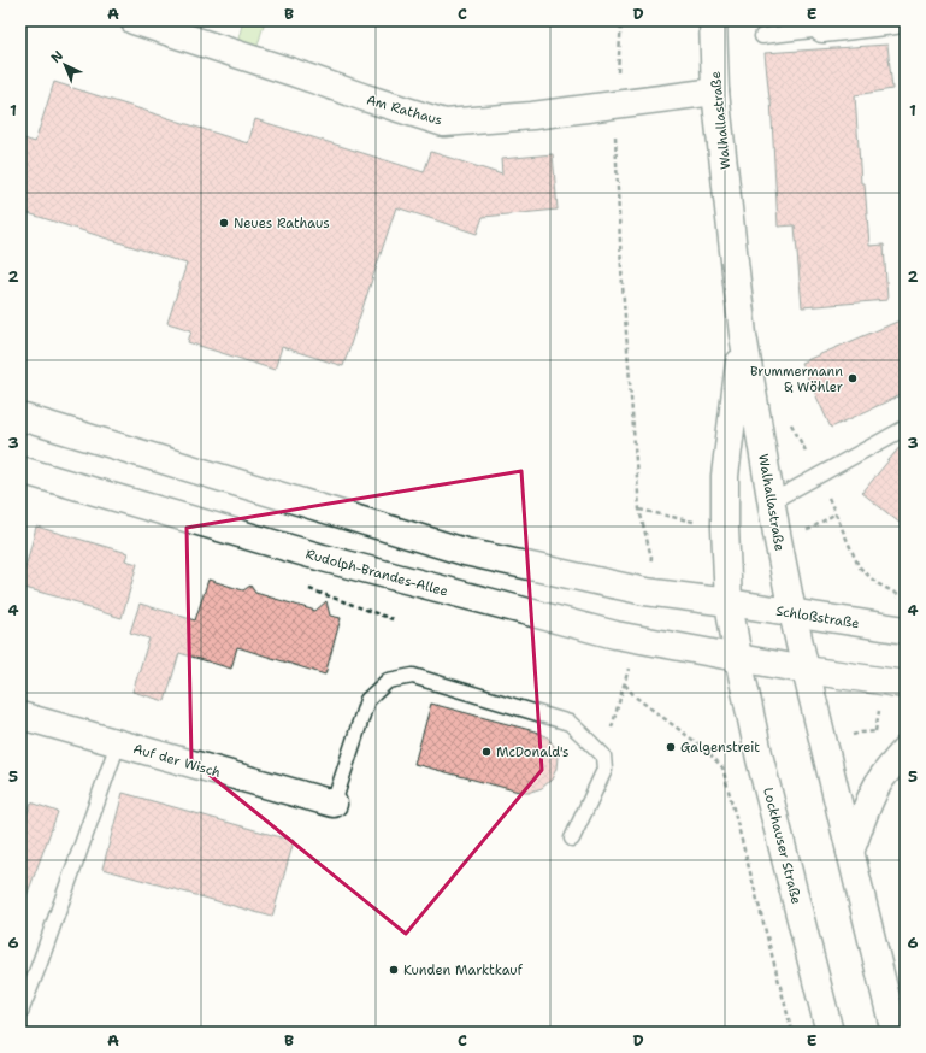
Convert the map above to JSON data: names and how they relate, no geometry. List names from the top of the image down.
{
  "streets": {
    "main road": [
      "Am Rathaus",
      "Walhallastraße",
      "Rudolph-Brandes-Allee",
      "Schloßstraße",
      "Auf der Wisch",
      "Lockhauser Straße"
    ]
  },
  "crossings": [
    ["Am Rathaus", "Walhallastraße"],
    ["Walhallastraße", "Rudolph-Brandes-Allee"],
    ["Walhallastraße", "Schloßstraße"],
    ["Walhallastraße", "Lockhauser Straße"],
    ["Rudolph-Brandes-Allee", "Lockhauser Straße"]
  ],
  "places": [
    "Neues Rathaus",
    "Brummermann & Wöhler",
    "Galgenstreit",
    "McDonald's",
    "Kunden Marktkauf"
  ],
  "north": "top left",
  "grid": {
    "columns": [
      "A",
      "B",
      "C",
      "D",
      "E"
    ],
    "rows": [
      "1",
      "2",
      "3",
      "4",
      "5",
      "6"
    ]
  }
}
